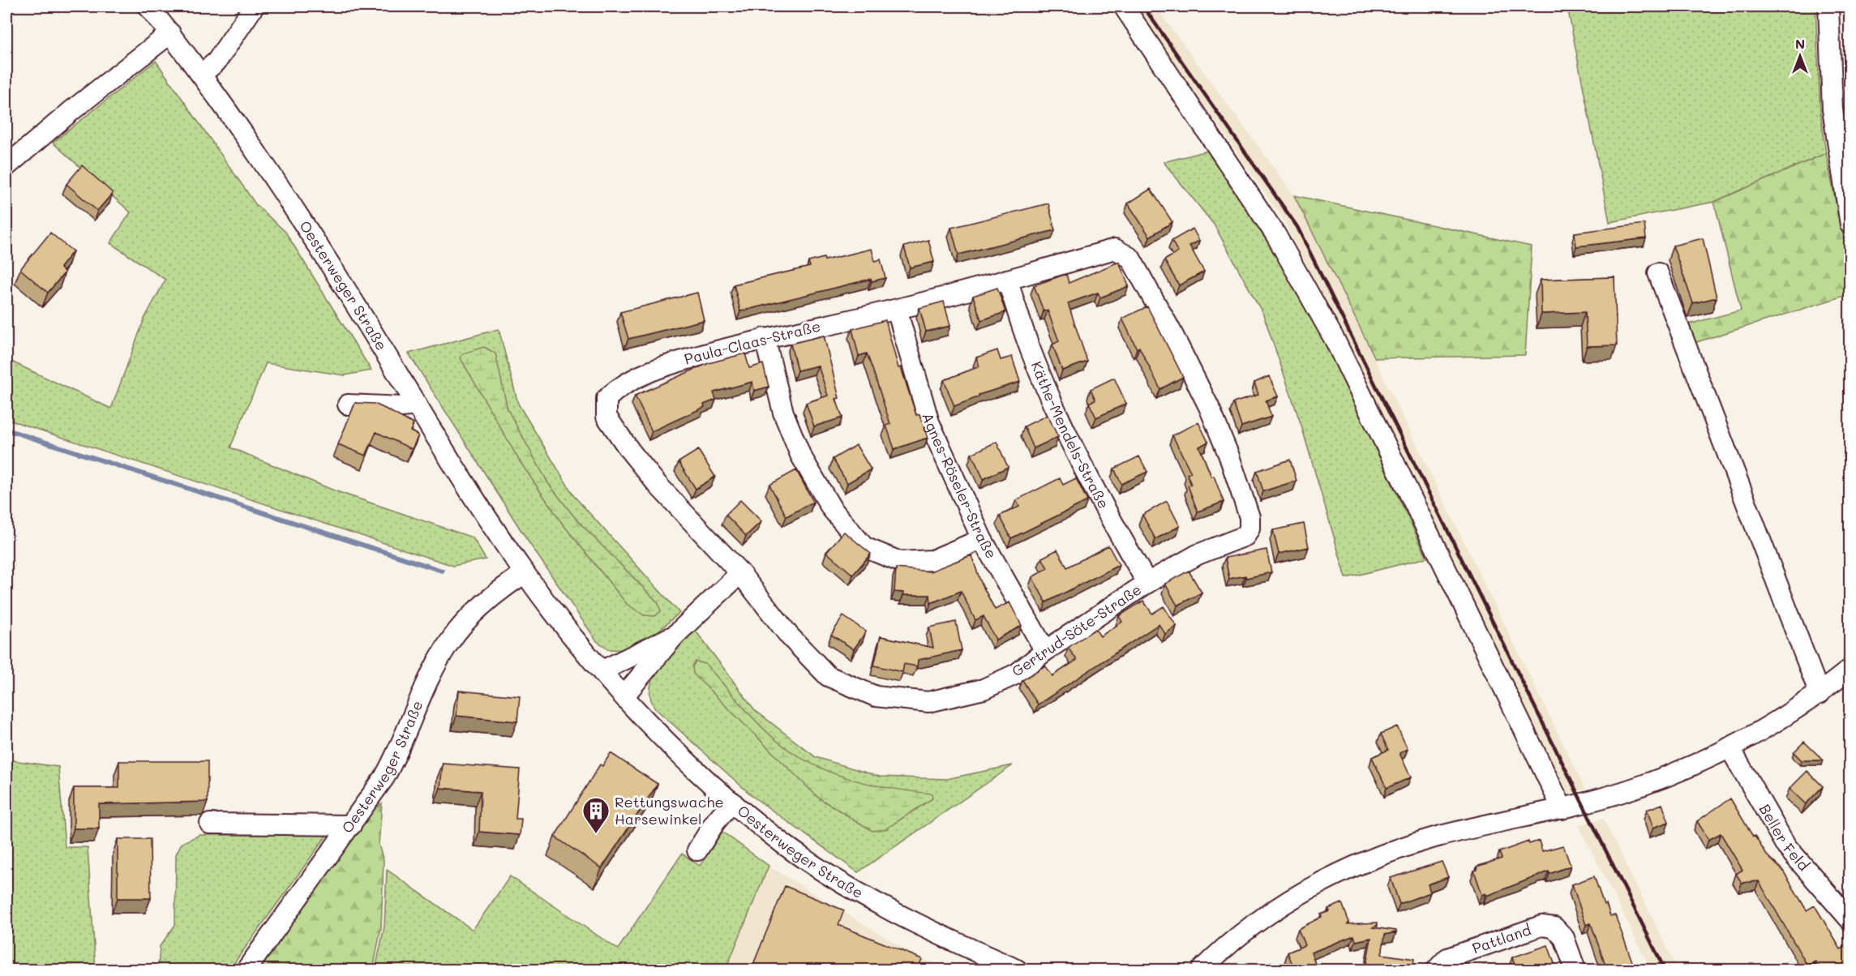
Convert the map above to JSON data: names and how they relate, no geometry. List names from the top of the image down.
{
  "streets": {
    "street": [
      "Oesterweger Straße",
      "Paula-Claas-Straße",
      "Käthe-Mendels-Straße",
      "Agnes-Röseler-Straße",
      "Gertrud-Söte-Straße",
      "Beller Feld",
      "Pattland"
    ]
  },
  "crossings": [
    ["Paula-Claas-Straße", "Käthe-Mendels-Straße"],
    ["Paula-Claas-Straße", "Agnes-Röseler-Straße"],
    ["Paula-Claas-Straße", "Gertrud-Söte-Straße"],
    ["Käthe-Mendels-Straße", "Gertrud-Söte-Straße"],
    ["Agnes-Röseler-Straße", "Gertrud-Söte-Straße"]
  ],
  "places": {
    "building": ["Rettungswache Harsewinkel"]
  },
  "north": "top"
}
